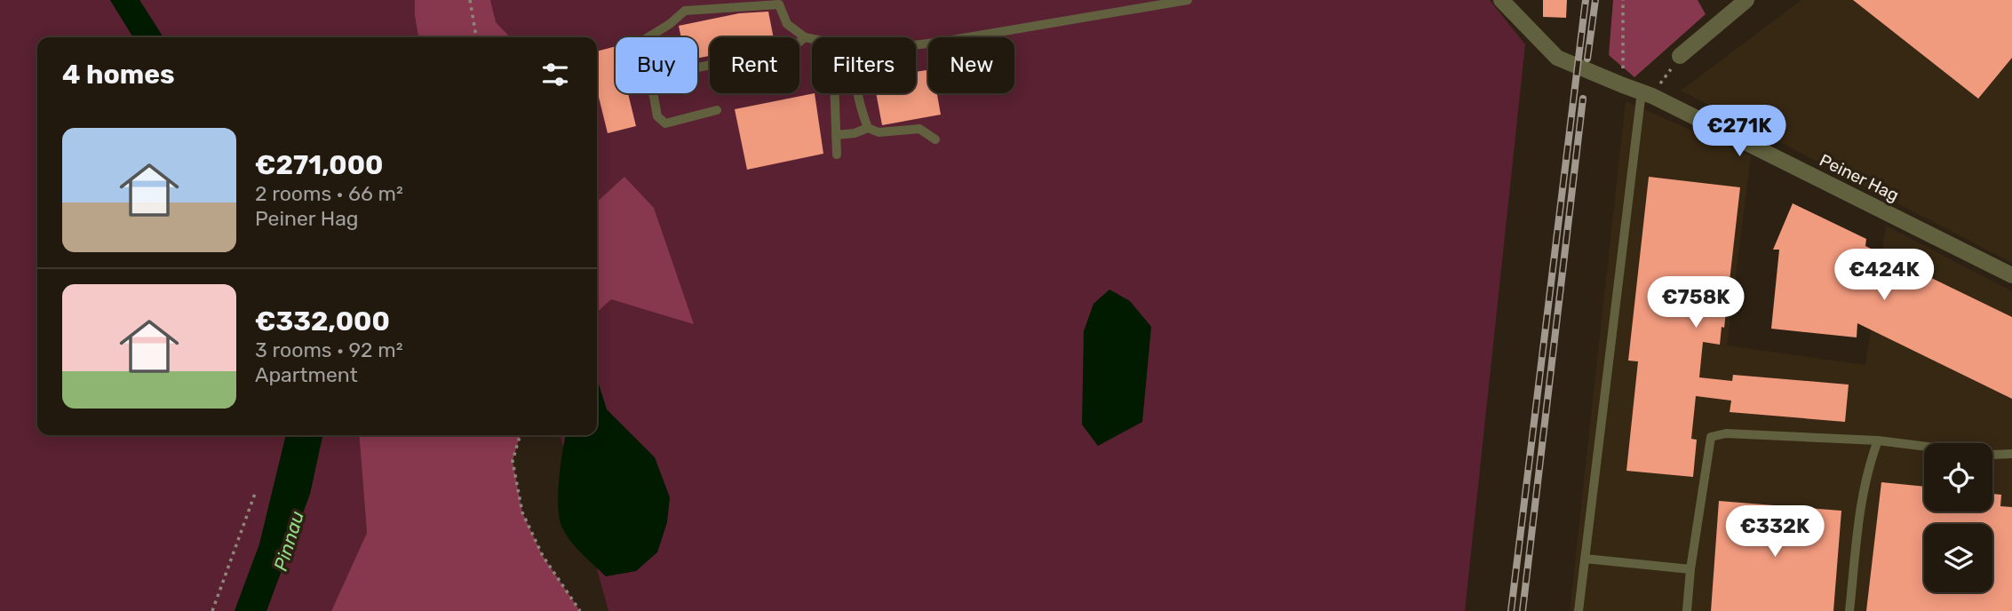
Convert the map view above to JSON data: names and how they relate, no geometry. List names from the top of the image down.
{
  "streets": {
    "street": ["Peiner Hag"]
  },
  "water": ["Pinnau"],
  "page": {
    "chip": [
      "Buy",
      "Rent",
      "Filters",
      "New"
    ],
    "heading": "4 homes",
    "price": [
      "€271K",
      "€424K",
      "€758K",
      "€332K"
    ],
    "list": [
      {
        "name": "€271,000",
        "note": "2 rooms · 66 m² · Peiner Hag"
      },
      {
        "name": "€332,000",
        "note": "3 rooms · 92 m² · Apartment"
      }
    ]
  }
}
